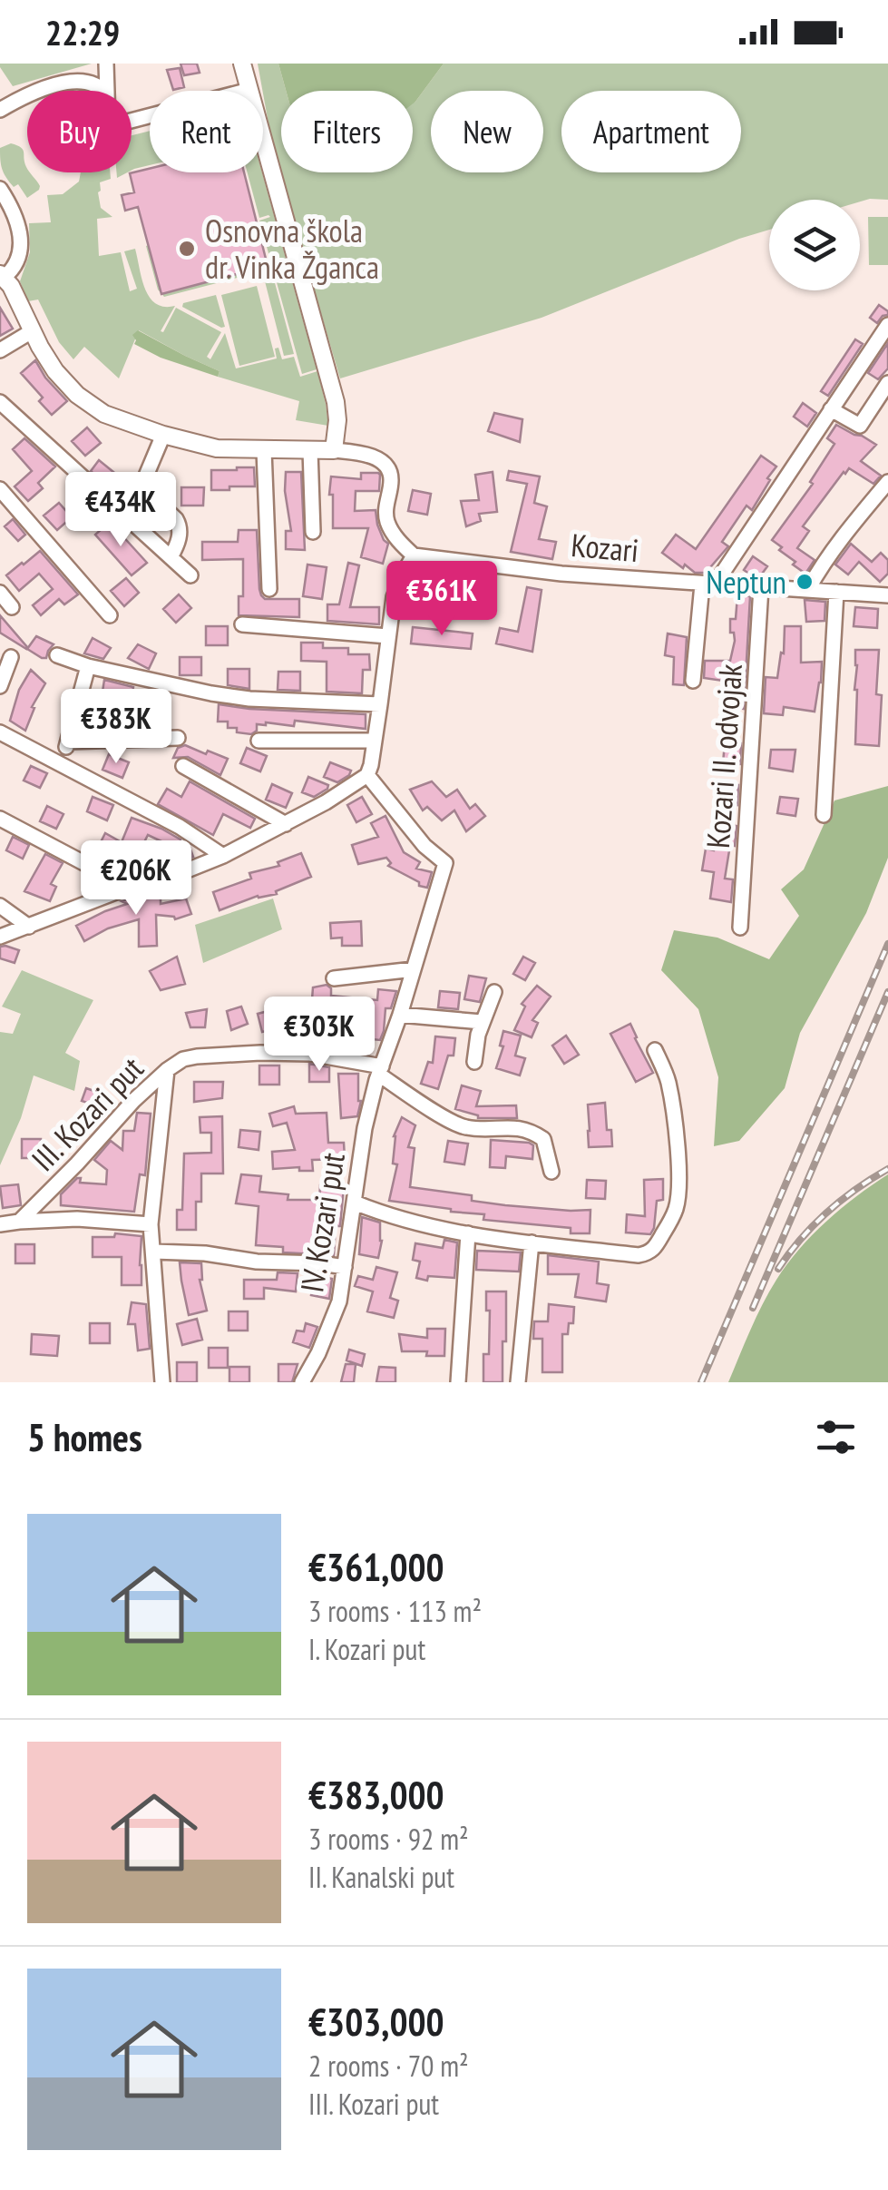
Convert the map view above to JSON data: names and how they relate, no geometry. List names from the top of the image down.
{
  "streets": {
    "street": [
      "Kozari",
      "Kozari II. odvojak",
      "III. Kozari put",
      "IV. Kozari put"
    ]
  },
  "crossings": [
    ["Kozari", "Kozari II. odvojak"],
    ["III. Kozari put", "IV. Kozari put"]
  ],
  "places": ["Osnovna škola dr. Vinka Žganca", "Neptun"],
  "page": {
    "status": "22:29",
    "chip": [
      "Buy",
      "Rent",
      "Filters",
      "New",
      "Apartment"
    ],
    "price": [
      "€434K",
      "€361K",
      "€383K",
      "€206K",
      "€303K"
    ],
    "heading": "5 homes",
    "list": [
      {
        "name": "€361,000",
        "note": "3 rooms · 113 m² · I. Kozari put"
      },
      {
        "name": "€383,000",
        "note": "3 rooms · 92 m² · II. Kanalski put"
      },
      {
        "name": "€303,000",
        "note": "2 rooms · 70 m² · III. Kozari put"
      }
    ]
  }
}
